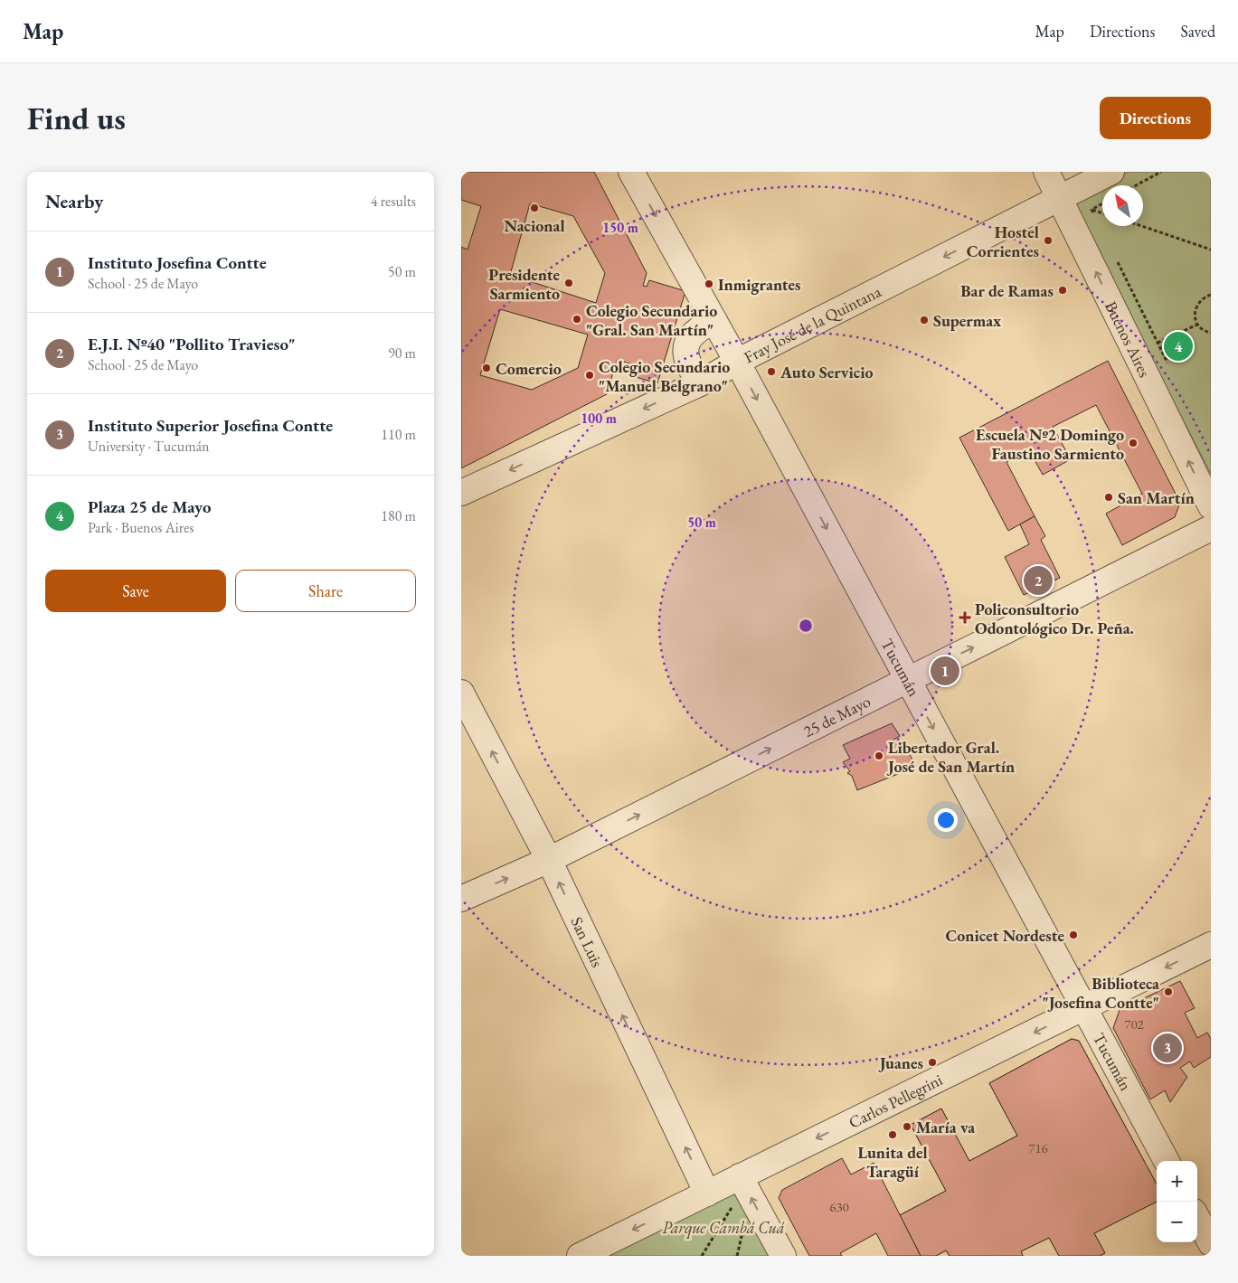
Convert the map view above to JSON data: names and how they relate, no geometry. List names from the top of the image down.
{
  "streets": {
    "street": [
      "Fray José de la Quintana",
      "Buenos Aires",
      "Tucumán",
      "25 de Mayo",
      "San Luis",
      "Carlos Pellegrini"
    ]
  },
  "crossings": [
    ["Fray José de la Quintana", "Buenos Aires"],
    ["Fray José de la Quintana", "Tucumán"],
    ["Tucumán", "25 de Mayo"],
    ["Tucumán", "Carlos Pellegrini"],
    ["25 de Mayo", "San Luis"],
    ["San Luis", "Carlos Pellegrini"]
  ],
  "one_way": [
    "Fray José de la Quintana",
    "Buenos Aires",
    "Tucumán",
    "25 de Mayo",
    "San Luis",
    "Carlos Pellegrini"
  ],
  "parks": ["Parque Cambá Cuá"],
  "places": {
    "other": [
      "Nacional",
      "Hostel Corrientes",
      "Presidente Sarmiento",
      "Inmigrantes",
      "Bar de Ramas",
      "Colegio Secundario \"Gral. San Martín\"",
      "Supermax",
      "Comercio",
      "Auto Servicio",
      "Colegio Secundario \"Manuel Belgrano\"",
      "Escuela Nº2 Domingo Faustino Sarmiento",
      "San Martín",
      "Libertador Gral. José de San Martín",
      "Conicet Nordeste",
      "Biblioteca \"Josefina Contte\"",
      "Juanes",
      "María va",
      "Lunita del Taragüí"
    ],
    "health": ["Policonsultorio Odontológico Dr. Peña."]
  },
  "house_numbers": ["702", "716", "630"],
  "north": "top left",
  "page": {
    "header": "Map",
    "nav": ["Map", "Directions", "Saved"],
    "buttons": [
      "Directions",
      ["Save", "Share"]
    ],
    "title": "Find us",
    "heading": ["Nearby", "4 results"],
    "list": [
      {
        "mark": "1",
        "name": "Instituto Josefina Contte",
        "note": "School · 25 de Mayo",
        "value": "50 m"
      },
      {
        "mark": "2",
        "name": "E.J.I. Nº40 \"Pollito Travieso\"",
        "note": "School · 25 de Mayo",
        "value": "90 m"
      },
      {
        "mark": "3",
        "name": "Instituto Superior Josefina Contte",
        "note": "University · Tucumán",
        "value": "110 m"
      },
      {
        "mark": "4",
        "name": "Plaza 25 de Mayo",
        "note": "Park · Buenos Aires",
        "value": "180 m"
      }
    ],
    "pins": [
      "4",
      "2",
      "1",
      "3"
    ],
    "map_buttons": ["+", "−"]
  },
  "rings": ["150 m", "100 m", "50 m"]
}
